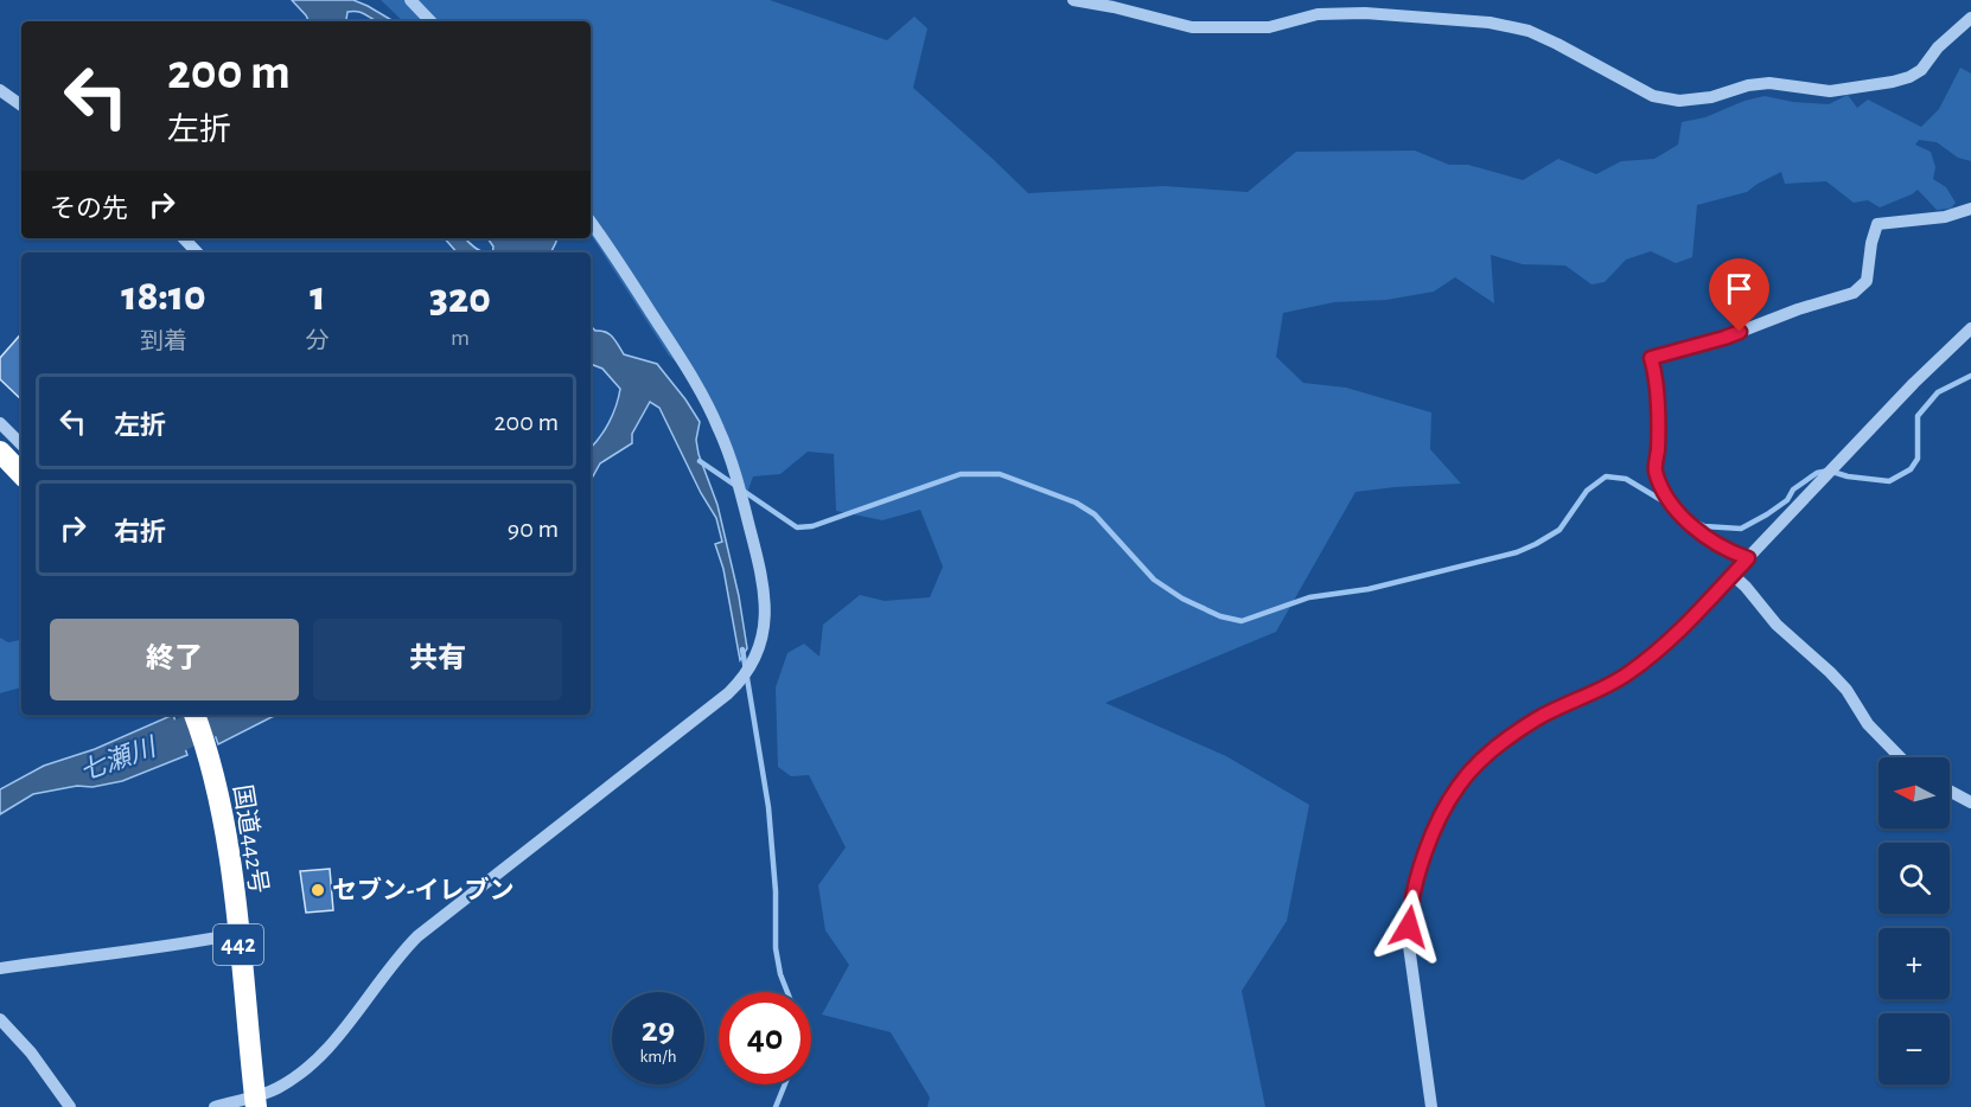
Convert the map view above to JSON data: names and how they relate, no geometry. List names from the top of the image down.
{
  "streets": {
    "highway": ["国道442号", "442"]
  },
  "water": ["七瀬川"],
  "places": ["セブン-イレブン"],
  "north": "left",
  "page": {
    "turn": ["200 m", "左折"],
    "then": "その先",
    "eta": [
      "18:10",
      "到着",
      "1",
      "分",
      "320",
      "m"
    ],
    "list": [
      {
        "name": "左折",
        "value": "200 m"
      },
      {
        "name": "右折",
        "value": "90 m"
      }
    ],
    "buttons": ["終了", "共有"],
    "map_buttons": ["+", "−"],
    "speed": "29 km/h",
    "limit": "40"
  }
}
